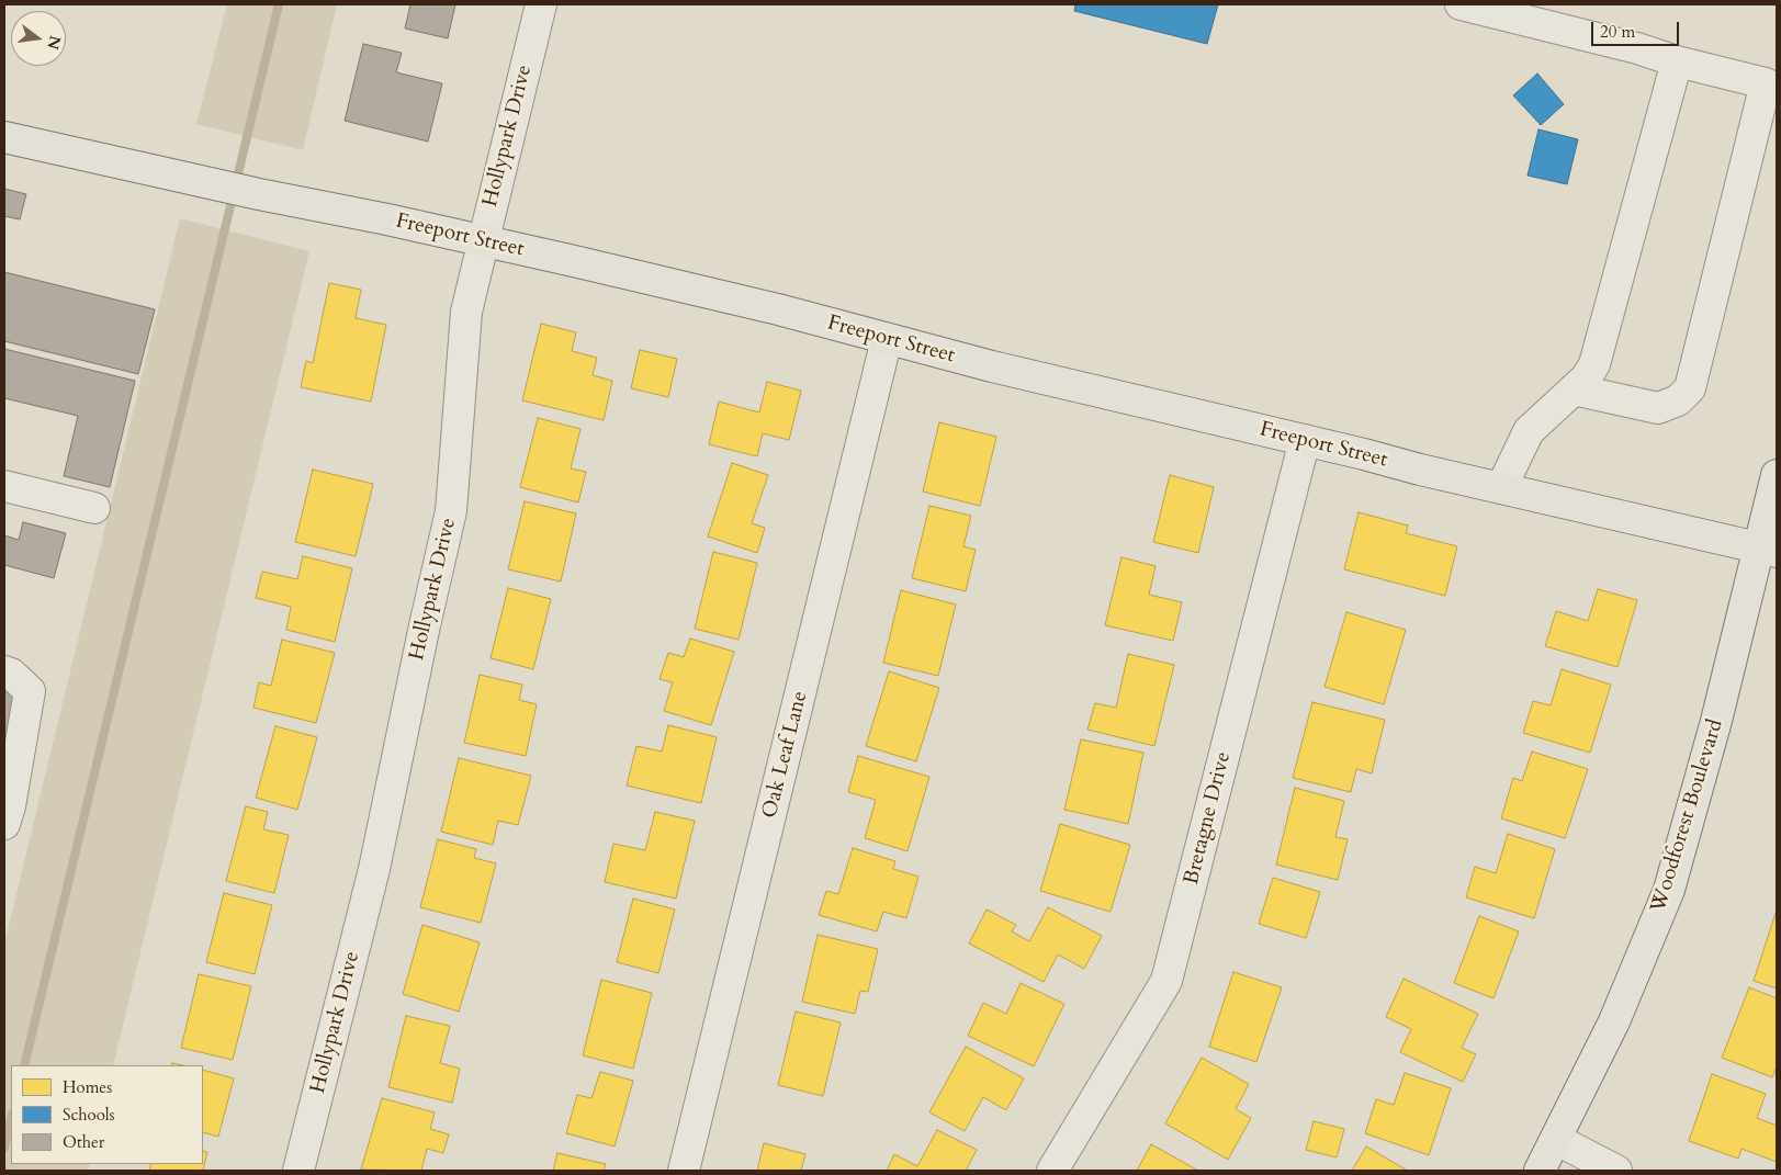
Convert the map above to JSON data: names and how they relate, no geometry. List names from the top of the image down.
{
  "streets": {
    "main road": ["Freeport Street", "Woodforest Boulevard"],
    "street": ["Hollypark Drive", "Oak Leaf Lane", "Bretagne Drive"]
  },
  "crossings": [
    ["Hollypark Drive", "Freeport Street"],
    ["Freeport Street", "Oak Leaf Lane"],
    ["Freeport Street", "Woodforest Boulevard"],
    ["Freeport Street", "Bretagne Drive"]
  ],
  "legend": ["Homes", "Schools", "Other"],
  "scale_bar": "20 m",
  "north": "right"
}
